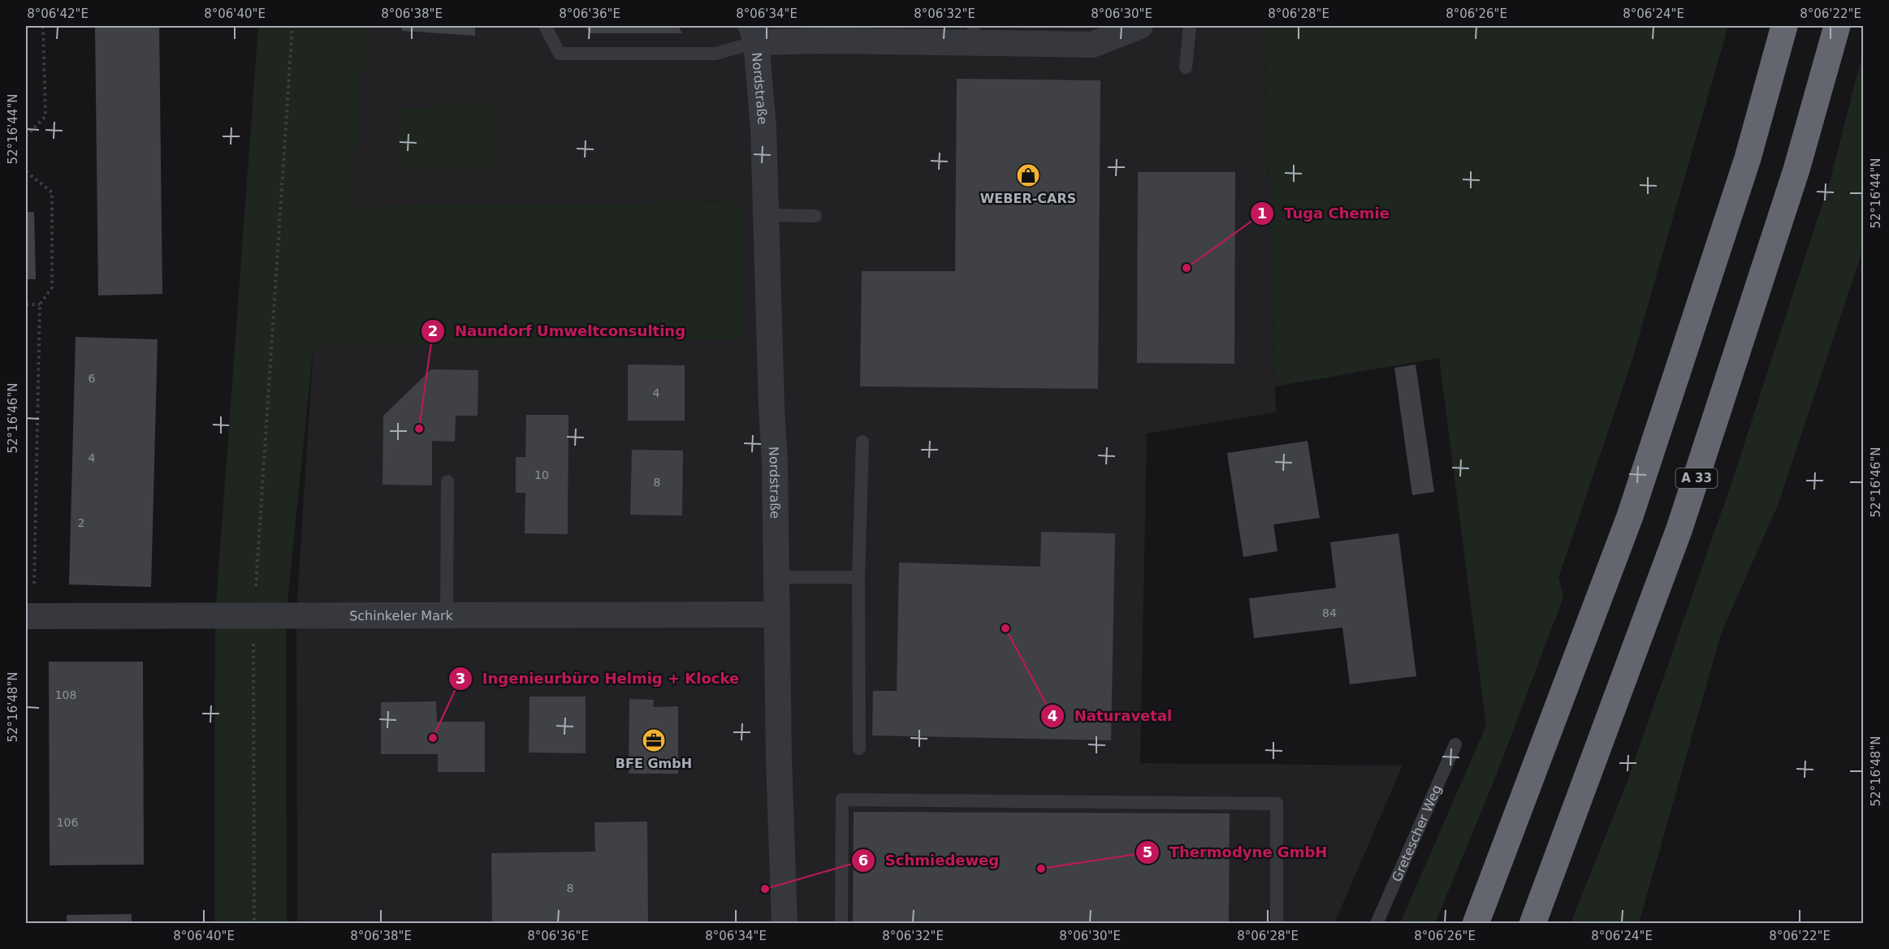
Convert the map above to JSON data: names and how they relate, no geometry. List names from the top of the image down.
{
  "streets": {
    "highway": ["A 33"],
    "street": ["Nordstraße", "Schinkeler Mark"],
    "lane": ["Gretescher Weg"]
  },
  "crossings": [
    ["Nordstraße", "Schinkeler Mark"]
  ],
  "places": {
    "shop": ["WEBER-CARS"],
    "other": [
      "Tuga Chemie",
      "Naundorf Umweltconsulting",
      "Naturavetal",
      "Ingenieurbüro Helmig + Klocke",
      "Thermodyne GmbH",
      "Schmiedeweg"
    ],
    "office": ["BFE GmbH"]
  },
  "house_numbers": [
    "6",
    "4",
    "4",
    "10",
    "8",
    "2",
    "84",
    "108",
    "106",
    "8"
  ],
  "coordinates": [
    "8°06'42\"E",
    "8°06'40\"E",
    "8°06'38\"E",
    "8°06'36\"E",
    "8°06'34\"E",
    "8°06'32\"E",
    "8°06'30\"E",
    "8°06'28\"E",
    "8°06'26\"E",
    "8°06'24\"E",
    "8°06'22\"E",
    "52°16'44\"N",
    "52°16'46\"N",
    "52°16'48\"N"
  ]
}
